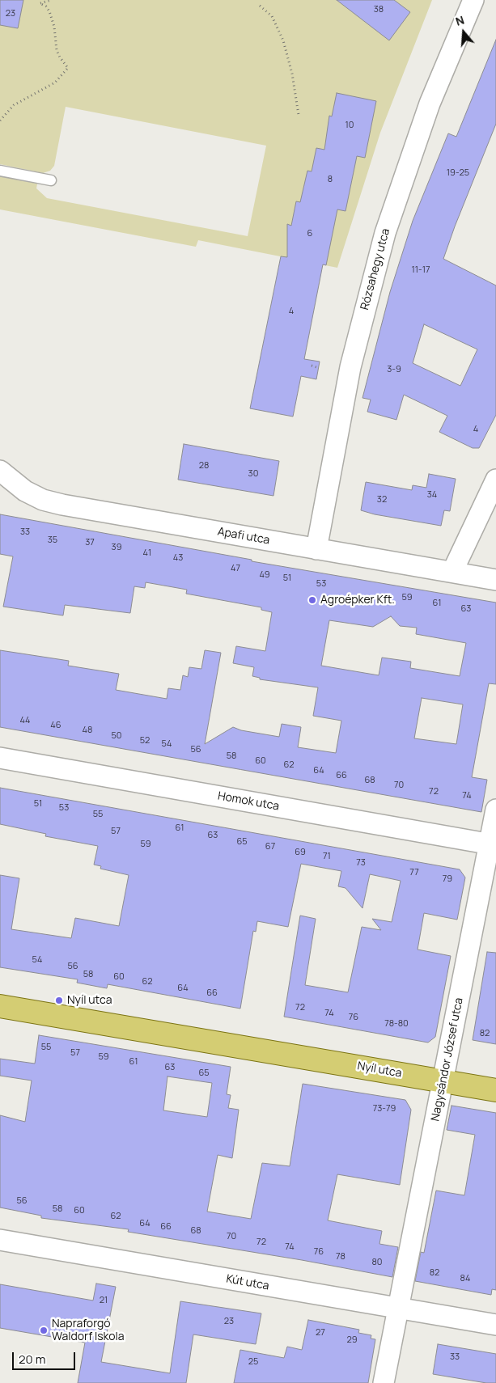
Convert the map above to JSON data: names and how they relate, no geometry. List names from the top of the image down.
{
  "streets": {
    "main road": ["Nyíl utca"],
    "street": [
      "Rózsahegy utca",
      "Apafi utca",
      "Homok utca",
      "Nagysándor József utca",
      "Kút utca"
    ]
  },
  "crossings": [
    ["Rózsahegy utca", "Apafi utca"],
    ["Homok utca", "Nagysándor József utca"],
    ["Nagysándor József utca", "Nyíl utca"],
    ["Nagysándor József utca", "Kút utca"]
  ],
  "places": ["Agroépker Kft.", "Nyíl utca", "Napraforgó Waldorf Iskola"],
  "house_numbers": [
    "38",
    "23",
    "10",
    "19-25",
    "8",
    "6",
    "11-17",
    "4",
    "3-9",
    "4",
    "28",
    "30",
    "34",
    "32",
    "33",
    "35",
    "37",
    "39",
    "41",
    "43",
    "47",
    "49",
    "51",
    "53",
    "59",
    "61",
    "63",
    "44",
    "46",
    "48",
    "50",
    "52",
    "54",
    "56",
    "58",
    "60",
    "62",
    "64",
    "66",
    "68",
    "70",
    "72",
    "74",
    "51",
    "53",
    "55",
    "61",
    "57",
    "63",
    "65",
    "59",
    "67",
    "69",
    "71",
    "73",
    "77",
    "79",
    "54",
    "56",
    "58",
    "60",
    "62",
    "64",
    "66",
    "72",
    "74",
    "76",
    "78-80",
    "82",
    "55",
    "57",
    "59",
    "61",
    "63",
    "65",
    "73-79",
    "56",
    "58",
    "60",
    "62",
    "64",
    "66",
    "68",
    "70",
    "72",
    "74",
    "76",
    "78",
    "80",
    "82",
    "84",
    "21",
    "23",
    "27",
    "29",
    "33",
    "25"
  ],
  "scale_bar": "20 m",
  "north": "top"
}
